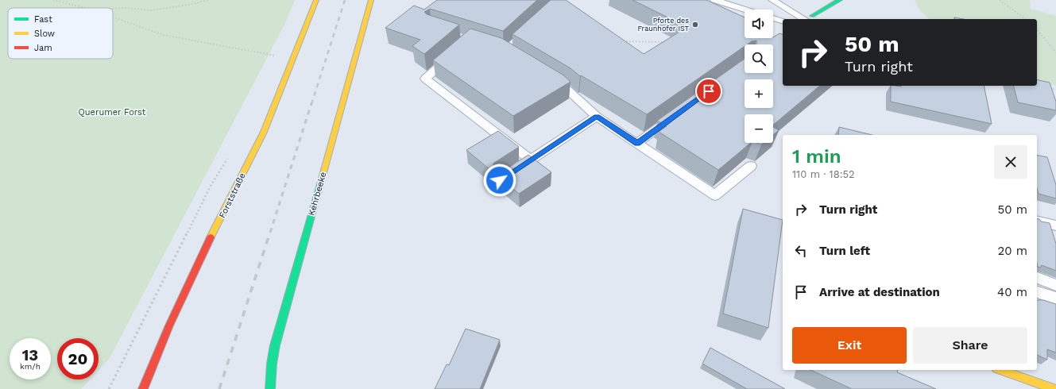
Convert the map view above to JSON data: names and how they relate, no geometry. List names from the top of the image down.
{
  "streets": {
    "street": ["Kehrbeeke", "Forststraße"]
  },
  "parks": ["Querumer Forst"],
  "places": ["Pforte des Fraunhofer IST"],
  "legend": ["Fast", "Slow", "Jam"],
  "page": {
    "map_buttons": ["+", "−"],
    "turn": ["50 m", "Turn right"],
    "heading": ["1 min", "110 m · 18:52"],
    "list": [
      {
        "name": "Turn right",
        "value": "50 m"
      },
      {
        "name": "Turn left",
        "value": "20 m"
      },
      {
        "name": "Arrive at destination",
        "value": "40 m"
      }
    ],
    "buttons": ["Exit", "Share"],
    "speed": "13 km/h",
    "limit": "20"
  }
}
